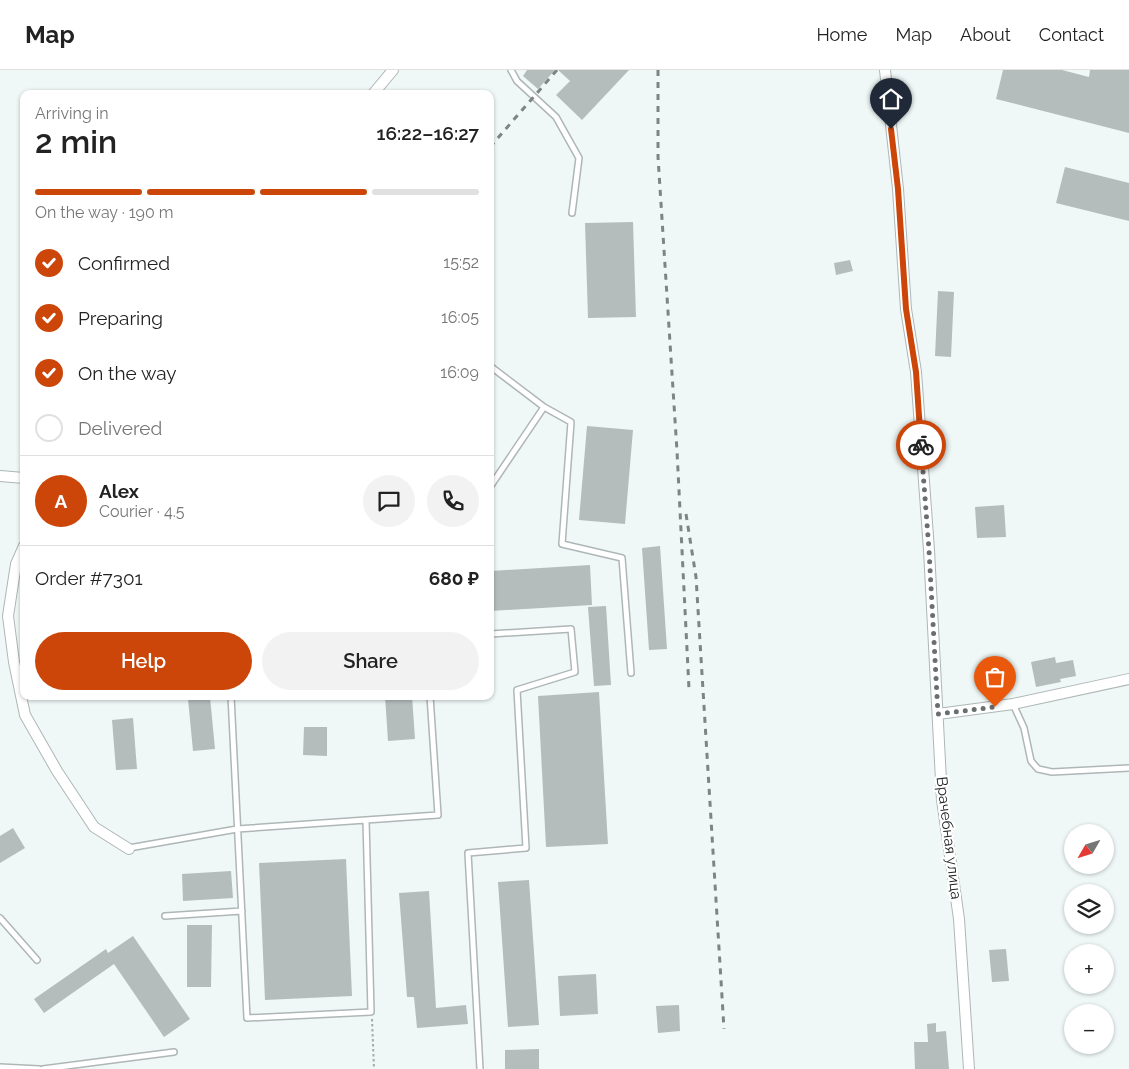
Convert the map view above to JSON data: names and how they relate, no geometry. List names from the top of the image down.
{
  "streets": {
    "street": ["Врачебная улица"]
  },
  "north": "bottom left",
  "page": {
    "header": "Map",
    "nav": [
      "Home",
      "Map",
      "About",
      "Contact"
    ],
    "heading": ["2 min", "Arriving in", "16:22–16:27"],
    "panel": [
      "Alex",
      "Courier · 4.5",
      "Order #7301",
      "680 ₽"
    ],
    "bar": "On the way · 190 m",
    "list": [
      ["Confirmed", "15:52"],
      ["Preparing", "16:05"],
      ["On the way", "16:09"],
      "Delivered"
    ],
    "round": "A",
    "buttons": ["Help", "Share"],
    "map_buttons": ["+", "−"]
  }
}
